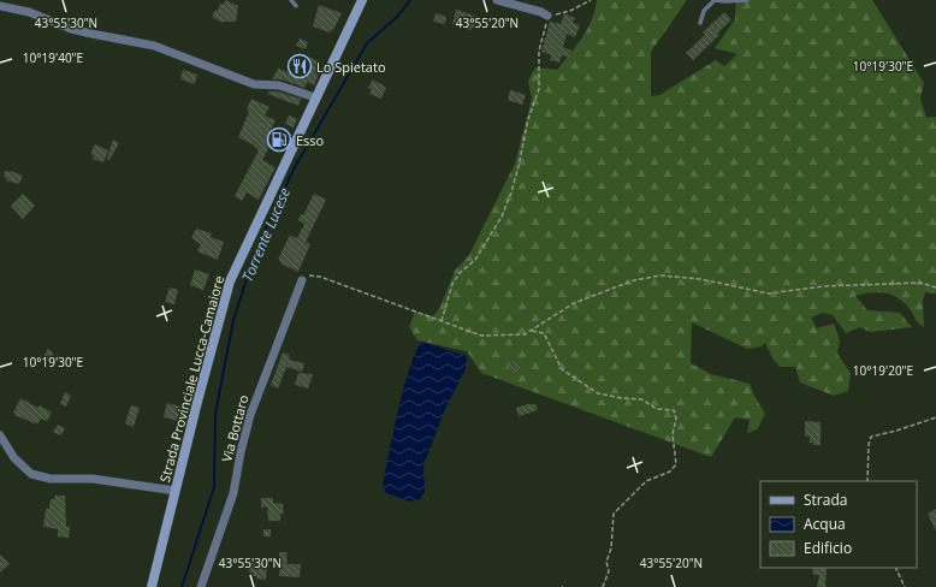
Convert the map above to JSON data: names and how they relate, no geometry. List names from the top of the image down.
{
  "streets": {
    "main road": ["Strada Provinciale Lucca-Camaiore"],
    "street": ["Via Bottaro"]
  },
  "water": ["Torrente Lucese"],
  "places": {
    "restaurant": ["Lo Spietato"],
    "fuel station": ["Esso"]
  },
  "legend": ["Strada", "Acqua", "Edificio"],
  "coordinates": [
    "43°55'30\"N",
    "43°55'20\"N",
    "10°19'40\"E",
    "10°19'30\"E",
    "10°19'20\"E"
  ]
}
